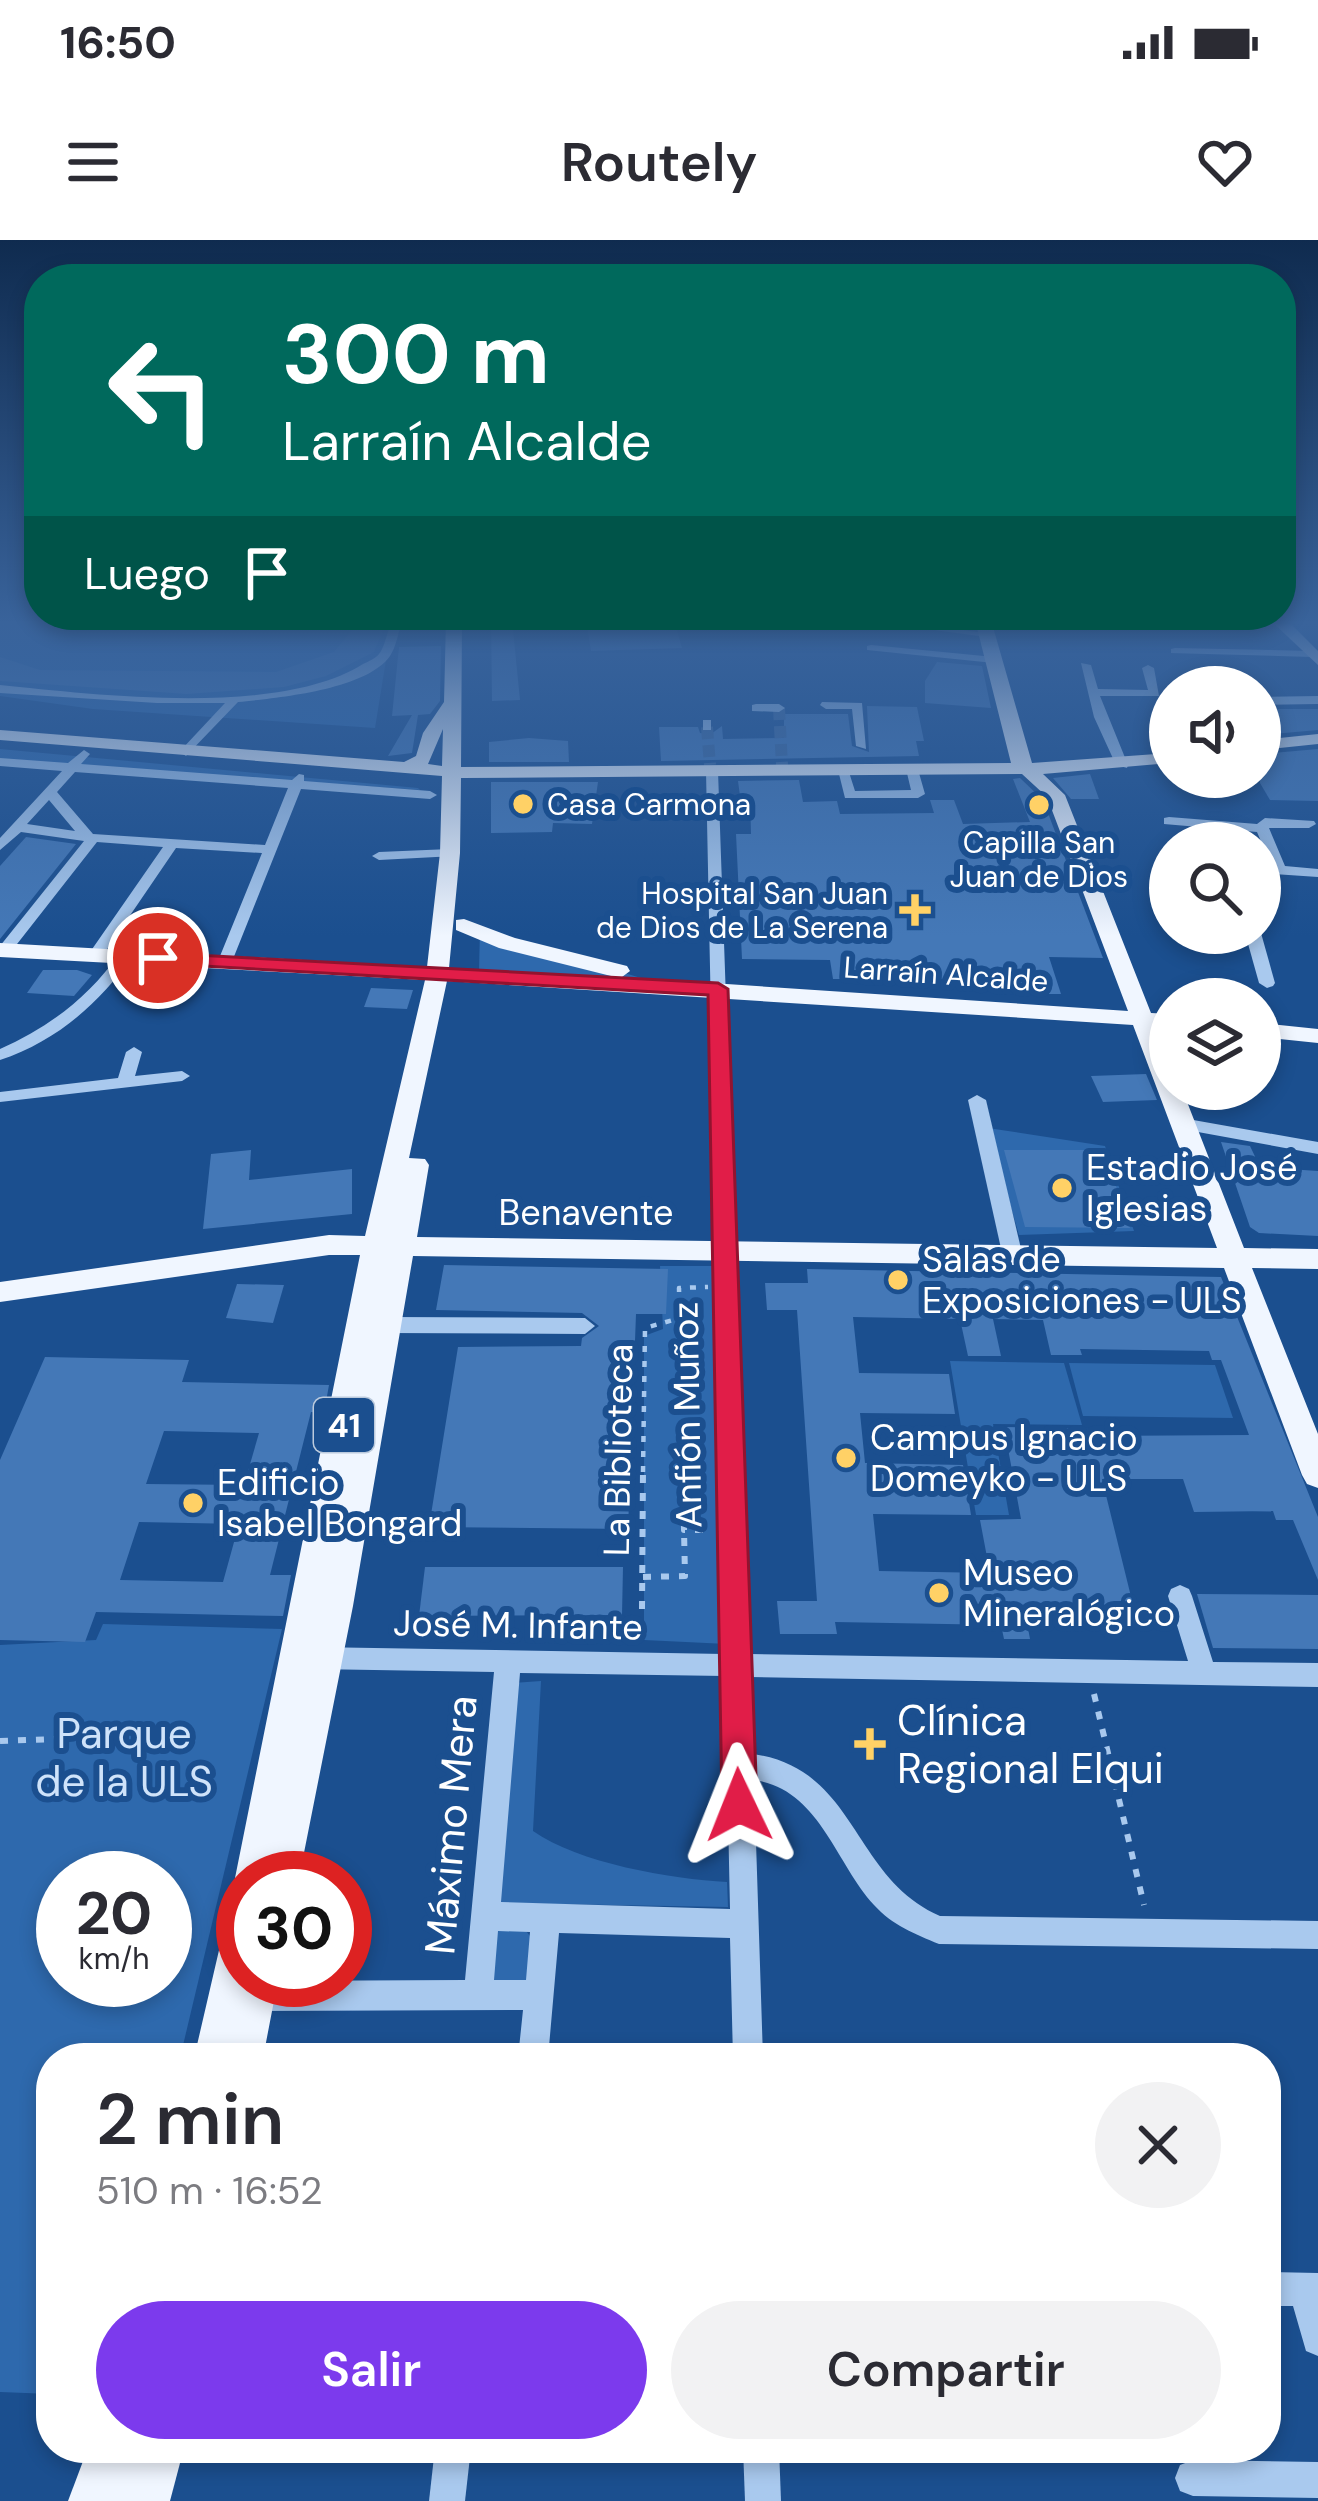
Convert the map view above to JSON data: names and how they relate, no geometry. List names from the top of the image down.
{
  "streets": {
    "main road": ["Larraín Alcalde", "Benavente", "41"],
    "street": ["Anfión Muñoz", "José M. Infante", "Máximo Mera"],
    "path": ["La Biblioteca"]
  },
  "crossings": [
    ["Larraín Alcalde", "Anfión Muñoz"],
    ["Larraín Alcalde", "41"],
    ["Benavente", "Anfión Muñoz"],
    ["Benavente", "41"],
    ["Anfión Muñoz", "José M. Infante"],
    ["41", "José M. Infante"],
    ["José M. Infante", "Máximo Mera"]
  ],
  "parks": ["Parque de la ULS"],
  "places": {
    "other": [
      "Casa Carmona",
      "Capilla San Juan de Dios",
      "Estadio José Iglesias",
      "Salas de Exposiciones - ULS",
      "Campus Ignacio Domeyko - ULS",
      "Edificio Isabel Bongard",
      "Museo Mineralógico"
    ],
    "health": ["Hospital San Juan de Dios de La Serena", "Clínica Regional Elqui"]
  },
  "page": {
    "status": "16:50",
    "header": "Routely",
    "turn": ["300 m", "Larraín Alcalde"],
    "then": "Luego",
    "speed": "20 km/h",
    "limit": "30",
    "heading": ["2 min", "510 m · 16:52"],
    "buttons": ["Salir", "Compartir"]
  }
}
